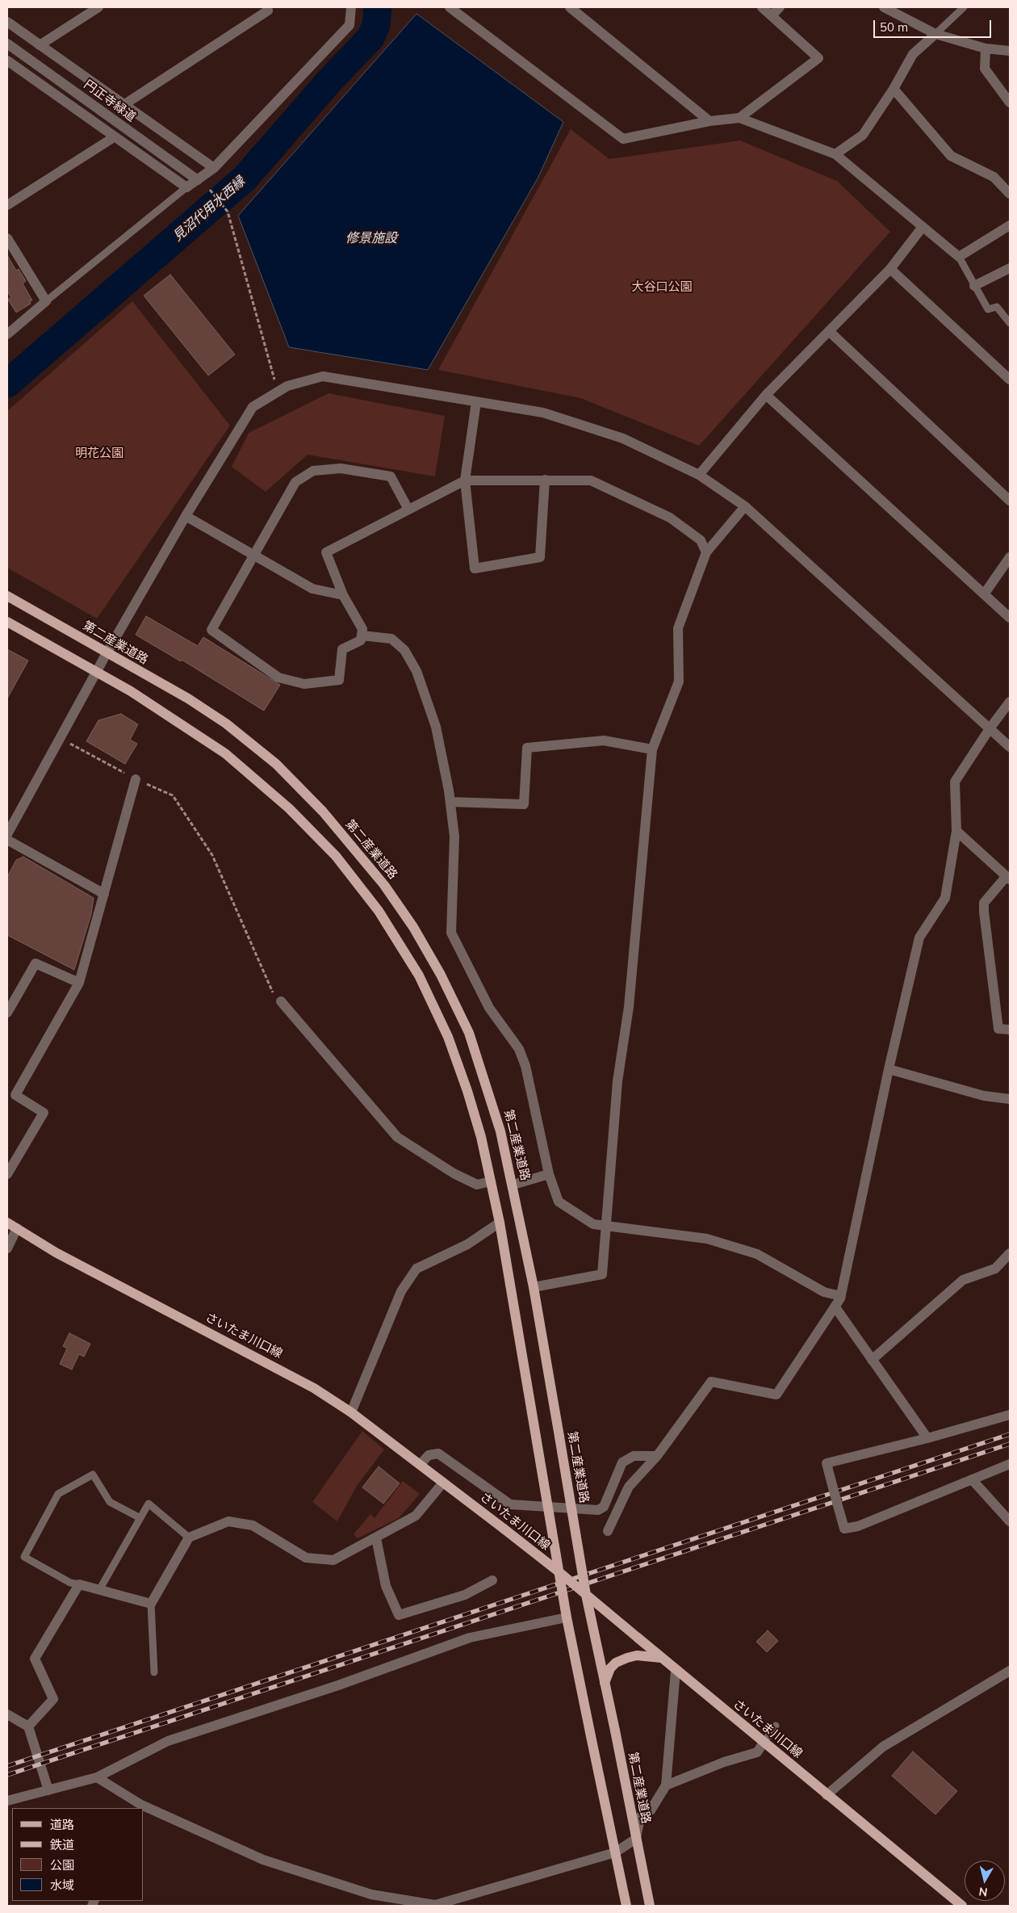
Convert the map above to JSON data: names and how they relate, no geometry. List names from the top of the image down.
{
  "streets": {
    "main road": ["第二産業道路", "さいたま川口線"],
    "street": ["円正寺緑道"]
  },
  "crossings": [
    ["第二産業道路", "さいたま川口線"]
  ],
  "water": ["見沼代用水西縁", "修景施設"],
  "parks": ["大谷口公園", "明花公園"],
  "legend": [
    "道路",
    "鉄道",
    "公園",
    "水域"
  ],
  "scale_bar": "50 m",
  "north": "bottom"
}
